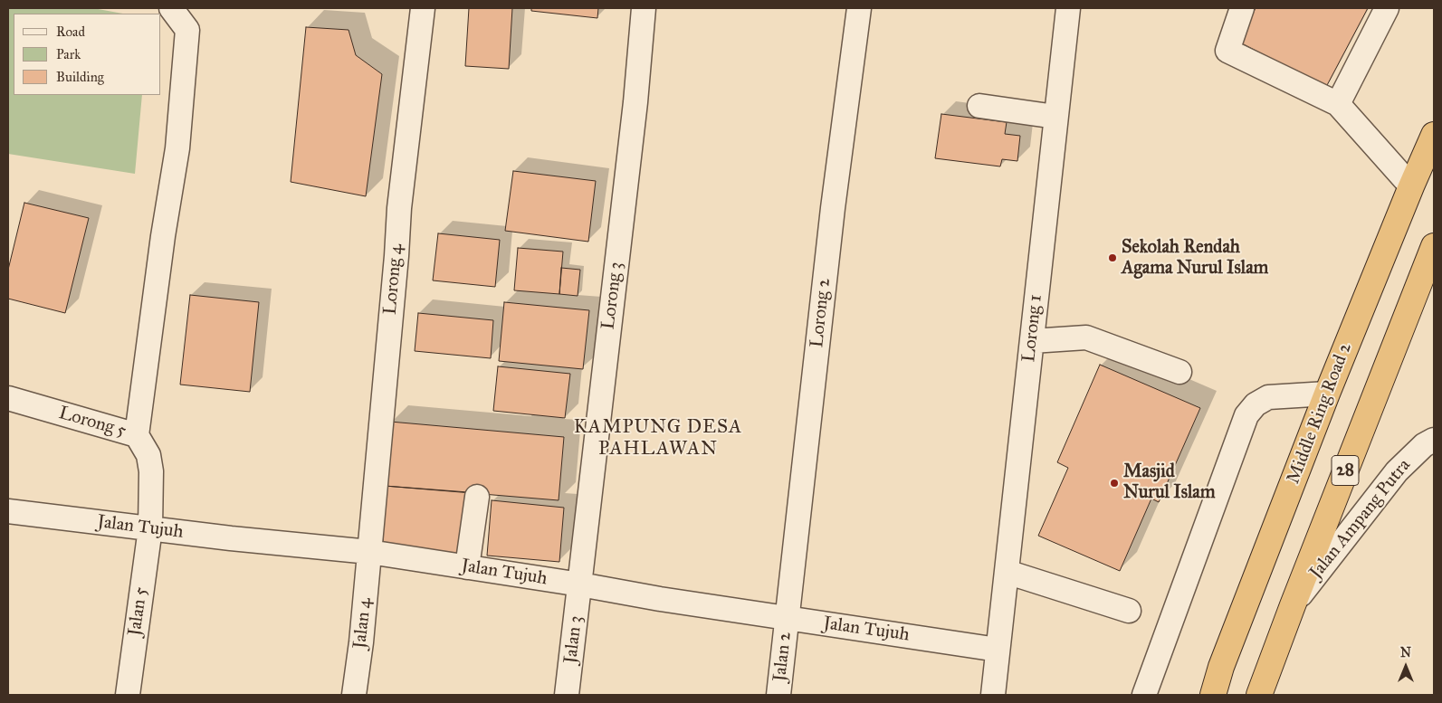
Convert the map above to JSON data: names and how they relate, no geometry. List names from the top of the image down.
{
  "streets": {
    "highway": ["Middle Ring Road 2", "28"],
    "street": [
      "Lorong 4",
      "Lorong 3",
      "Lorong 2",
      "Lorong 1",
      "Lorong 5",
      "Jalan Ampang Putra",
      "Jalan Tujuh",
      "Jalan 5",
      "Jalan 4",
      "Jalan 3",
      "Jalan 2"
    ]
  },
  "crossings": [
    ["Lorong 4", "Jalan Tujuh"],
    ["Lorong 4", "Jalan 4"],
    ["Lorong 3", "Jalan Tujuh"],
    ["Lorong 3", "Jalan 3"],
    ["Lorong 2", "Jalan Tujuh"],
    ["Lorong 2", "Jalan 2"],
    ["Lorong 1", "Jalan Tujuh"],
    ["Lorong 5", "Jalan Tujuh"],
    ["Lorong 5", "Jalan 5"],
    ["28", "Jalan Ampang Putra"],
    ["Jalan Tujuh", "Jalan 5"],
    ["Jalan Tujuh", "Jalan 4"],
    ["Jalan Tujuh", "Jalan 3"],
    ["Jalan Tujuh", "Jalan 2"]
  ],
  "districts": ["KAMPUNG DESA PAHLAWAN"],
  "places": ["Sekolah Rendah Agama Nurul Islam", "Masjid Nurul Islam"],
  "legend": ["Road", "Park", "Building"],
  "north": "top"
}
